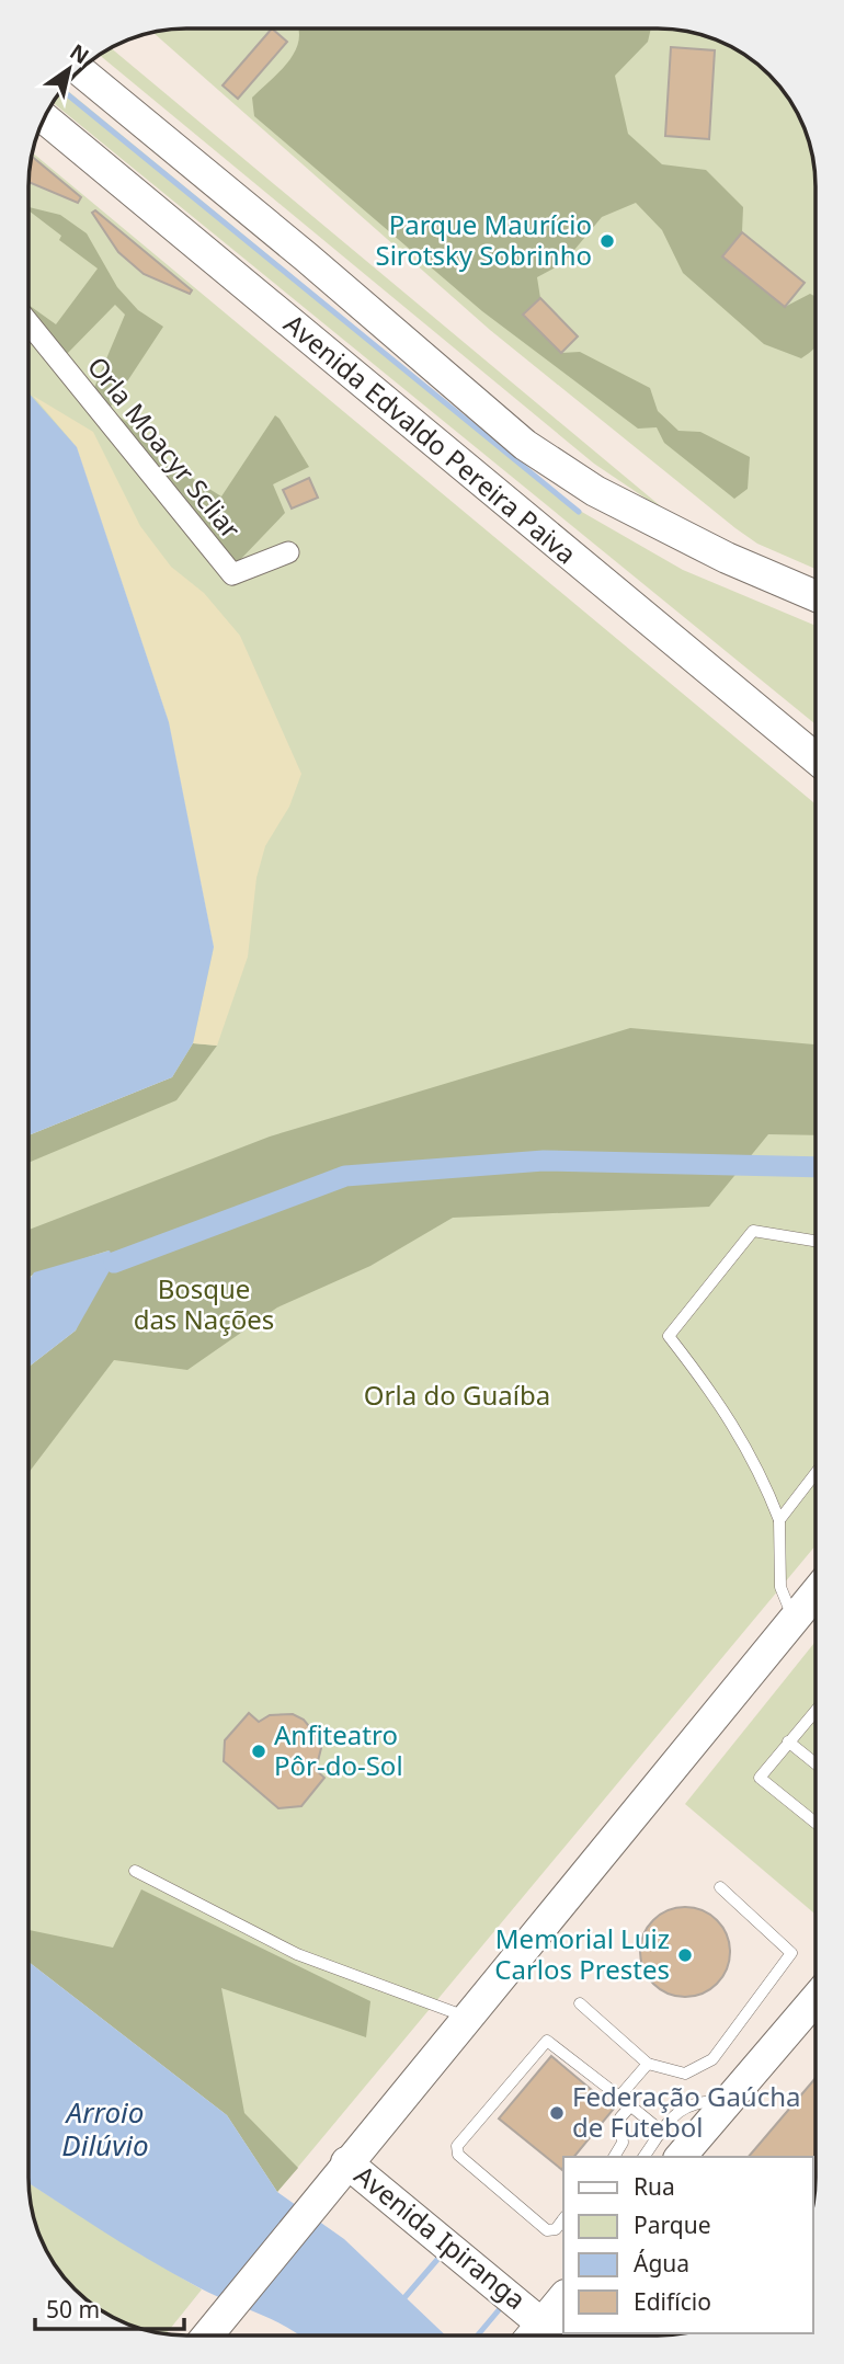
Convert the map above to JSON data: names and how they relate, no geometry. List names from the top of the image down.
{
  "streets": {
    "main road": ["Avenida Edvaldo Pereira Paiva", "Avenida Ipiranga"],
    "street": ["Orla Moacyr Scliar"]
  },
  "water": ["Arroio Dilúvio"],
  "parks": ["Bosque das Nações", "Orla do Guaíba"],
  "places": [
    "Parque Maurício Sirotsky Sobrinho",
    "Anfiteatro Pôr-do-Sol",
    "Memorial Luiz Carlos Prestes",
    "Federação Gaúcha de Futebol"
  ],
  "legend": [
    "Rua",
    "Parque",
    "Água",
    "Edifício"
  ],
  "scale_bar": "50 m",
  "north": "top right"
}
